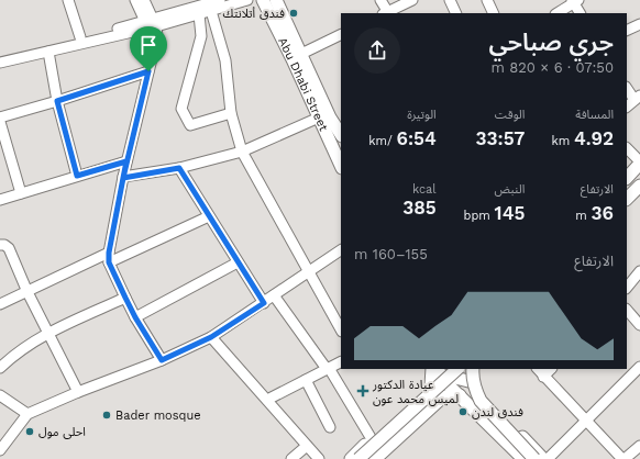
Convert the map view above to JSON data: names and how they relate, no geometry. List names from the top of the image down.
{
  "streets": {
    "main road": ["Abu Dhabi Street"]
  },
  "places": {
    "other": [
      "فندق أتلانتك",
      "فندق لندن",
      "Bader mosque",
      "احلى مول"
    ],
    "health": ["عيادة الدكتور لميس محمد عون"]
  },
  "page": {
    "heading": ["جري صباحي", "07:50 · 6 × 820 m"],
    "stats": [
      ["المسافة", "4.92 km"],
      ["الوقت", "33:57"],
      ["الوتيرة", "6:54 /km"],
      ["الارتفاع", "36 m"],
      ["النبض", "145 bpm"],
      ["kcal", "385"]
    ],
    "chart": ["الارتفاع", "155–160 m"]
  }
}
